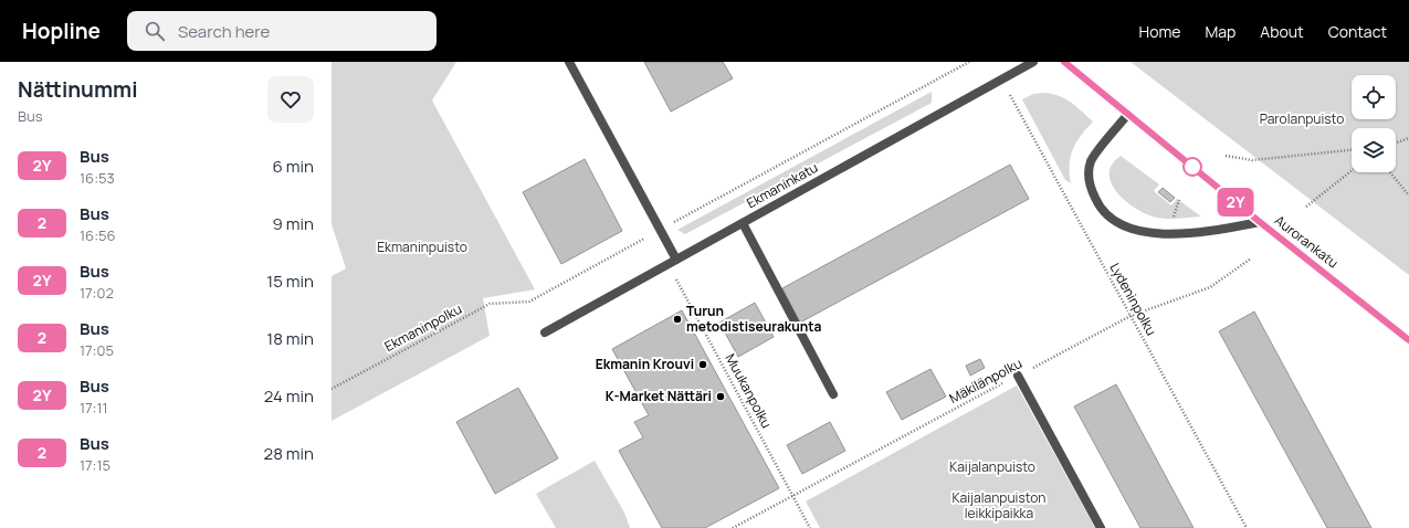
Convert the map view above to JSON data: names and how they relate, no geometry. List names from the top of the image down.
{
  "streets": {
    "street": ["Ekmaninkatu", "Aurorankatu"],
    "path": [
      "Lydeninpolku",
      "Ekmaninpolku",
      "Mäkilänpolku",
      "Muukanpolku"
    ]
  },
  "crossings": [
    ["Ekmaninkatu", "Lydeninpolku"],
    ["Ekmaninkatu", "Muukanpolku"],
    ["Lydeninpolku", "Mäkilänpolku"],
    ["Mäkilänpolku", "Muukanpolku"]
  ],
  "parks": [
    "Parolanpuisto",
    "Ekmaninpuisto",
    "Kaijalanpuisto",
    "Kaijalanpuiston leikkipaikka"
  ],
  "places": ["Turun metodistiseurakunta", "Ekmanin Krouvi", "K-Market Nättäri"],
  "lines": ["bus line 2Y"],
  "page": {
    "header": "Hopline",
    "search": "Search here",
    "nav": [
      "Home",
      "Map",
      "About",
      "Contact"
    ],
    "heading": ["Nättinummi", "Bus"],
    "on_map": "2Y",
    "list": [
      {
        "mark": "2Y",
        "name": "Bus",
        "note": "16:53",
        "value": "6 min"
      },
      {
        "mark": "2",
        "name": "Bus",
        "note": "16:56",
        "value": "9 min"
      },
      {
        "mark": "2Y",
        "name": "Bus",
        "note": "17:02",
        "value": "15 min"
      },
      {
        "mark": "2",
        "name": "Bus",
        "note": "17:05",
        "value": "18 min"
      },
      {
        "mark": "2Y",
        "name": "Bus",
        "note": "17:11",
        "value": "24 min"
      },
      {
        "mark": "2",
        "name": "Bus",
        "note": "17:15",
        "value": "28 min"
      }
    ]
  }
}
